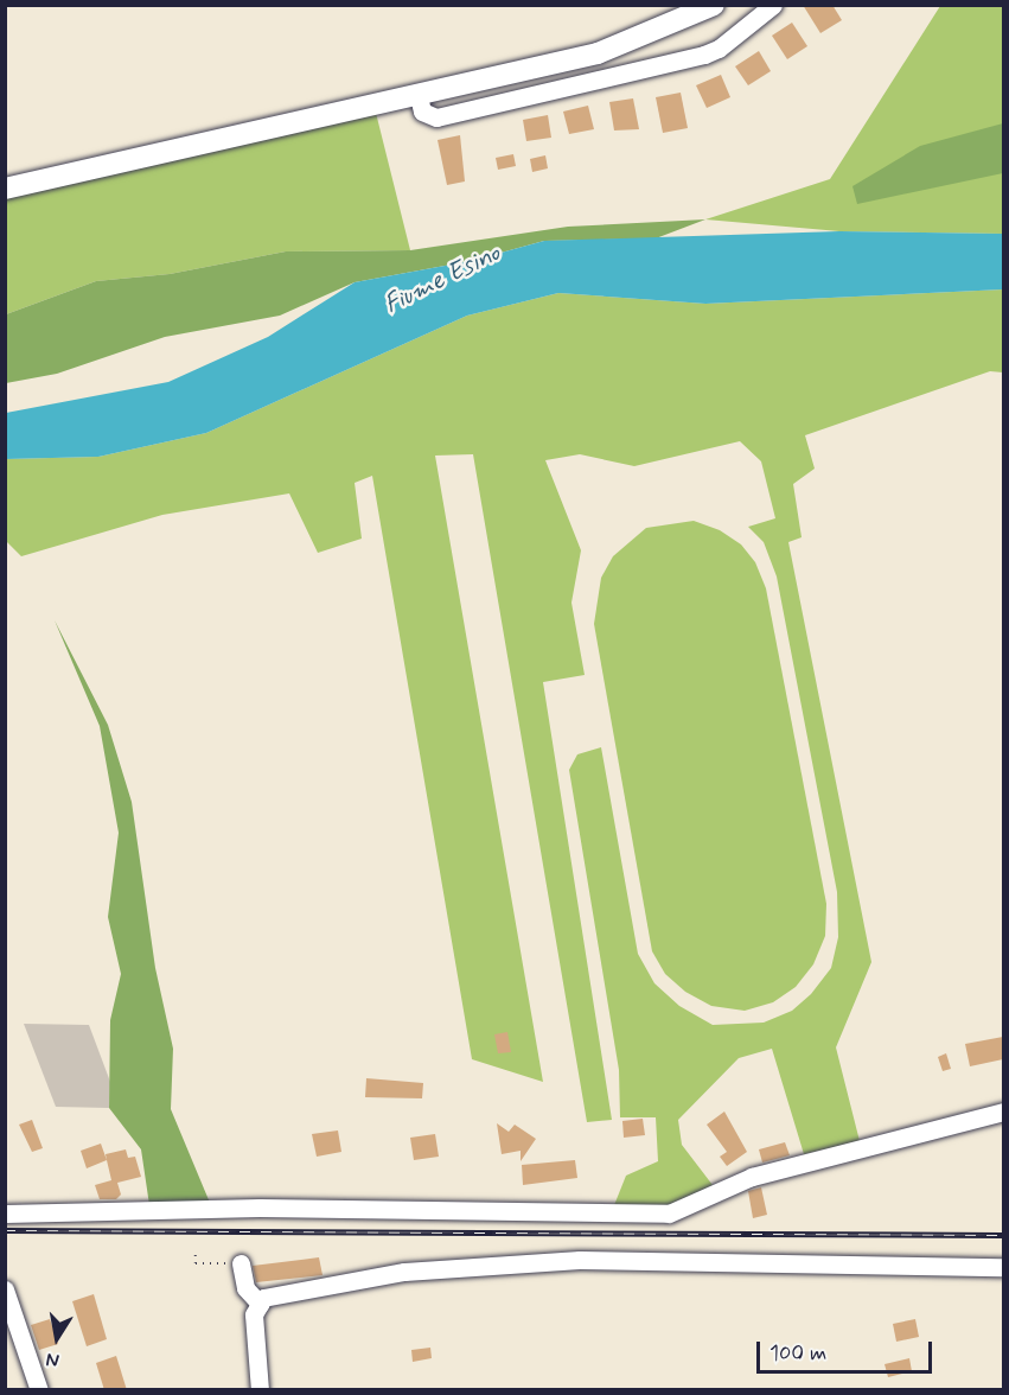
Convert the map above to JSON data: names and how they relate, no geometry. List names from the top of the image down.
{
  "water": ["Fiume Esino"],
  "scale_bar": "100 m",
  "north": "bottom"
}
